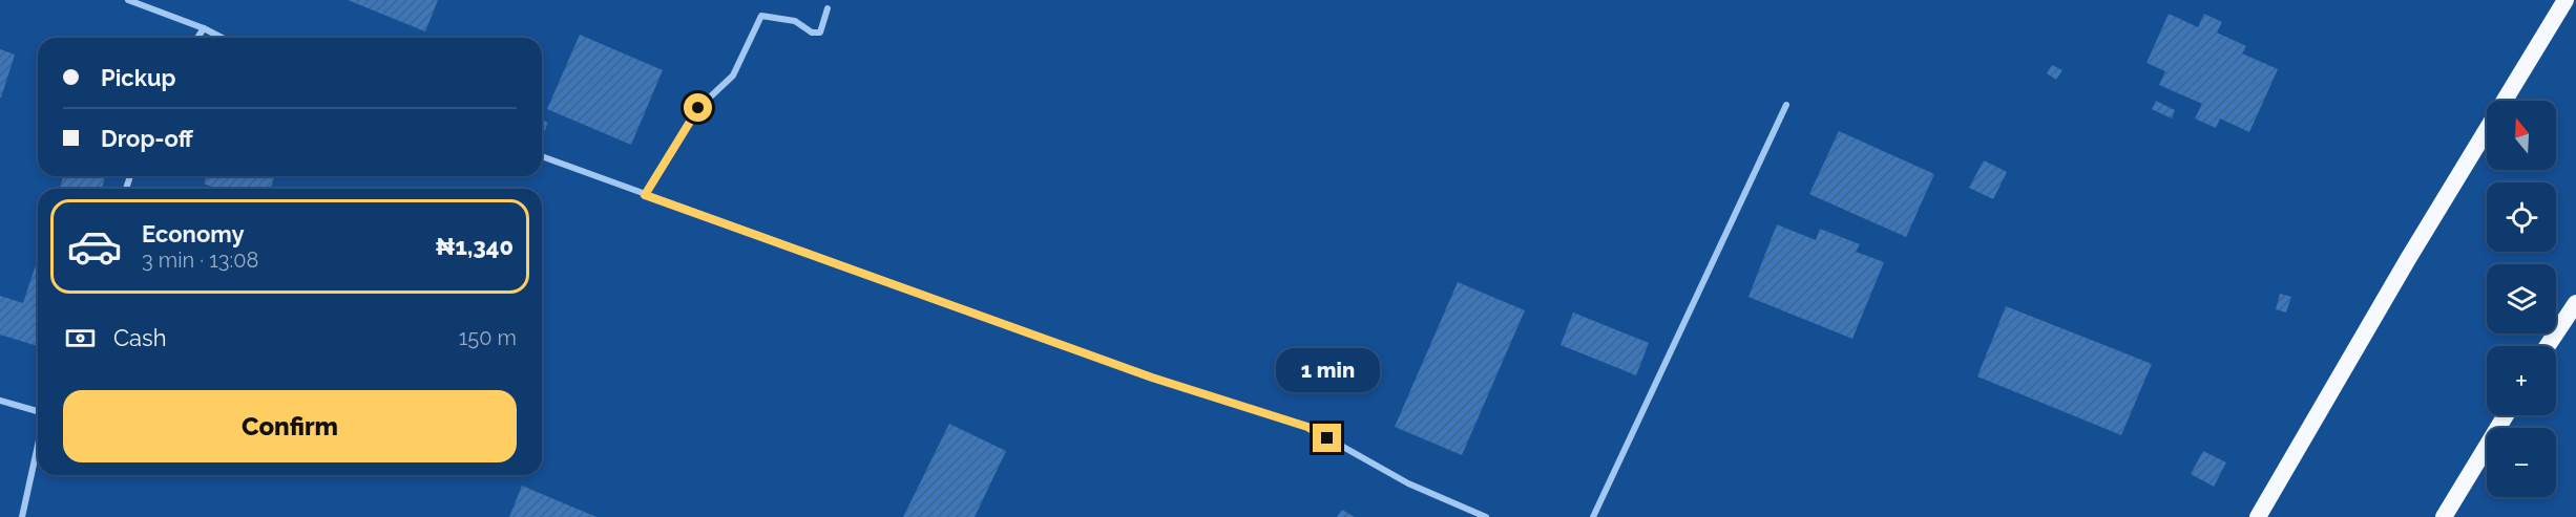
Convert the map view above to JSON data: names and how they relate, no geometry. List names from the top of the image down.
{
  "north": "top",
  "page": {
    "banner": ["Pickup", "Drop-off"],
    "map_buttons": ["+", "−"],
    "list": [
      {
        "name": "Economy",
        "note": "3 min · 13:08",
        "value": "₦1,340"
      }
    ],
    "pay": ["Cash", "150 m"],
    "bubble": "1 min",
    "buttons": "Confirm"
  }
}
